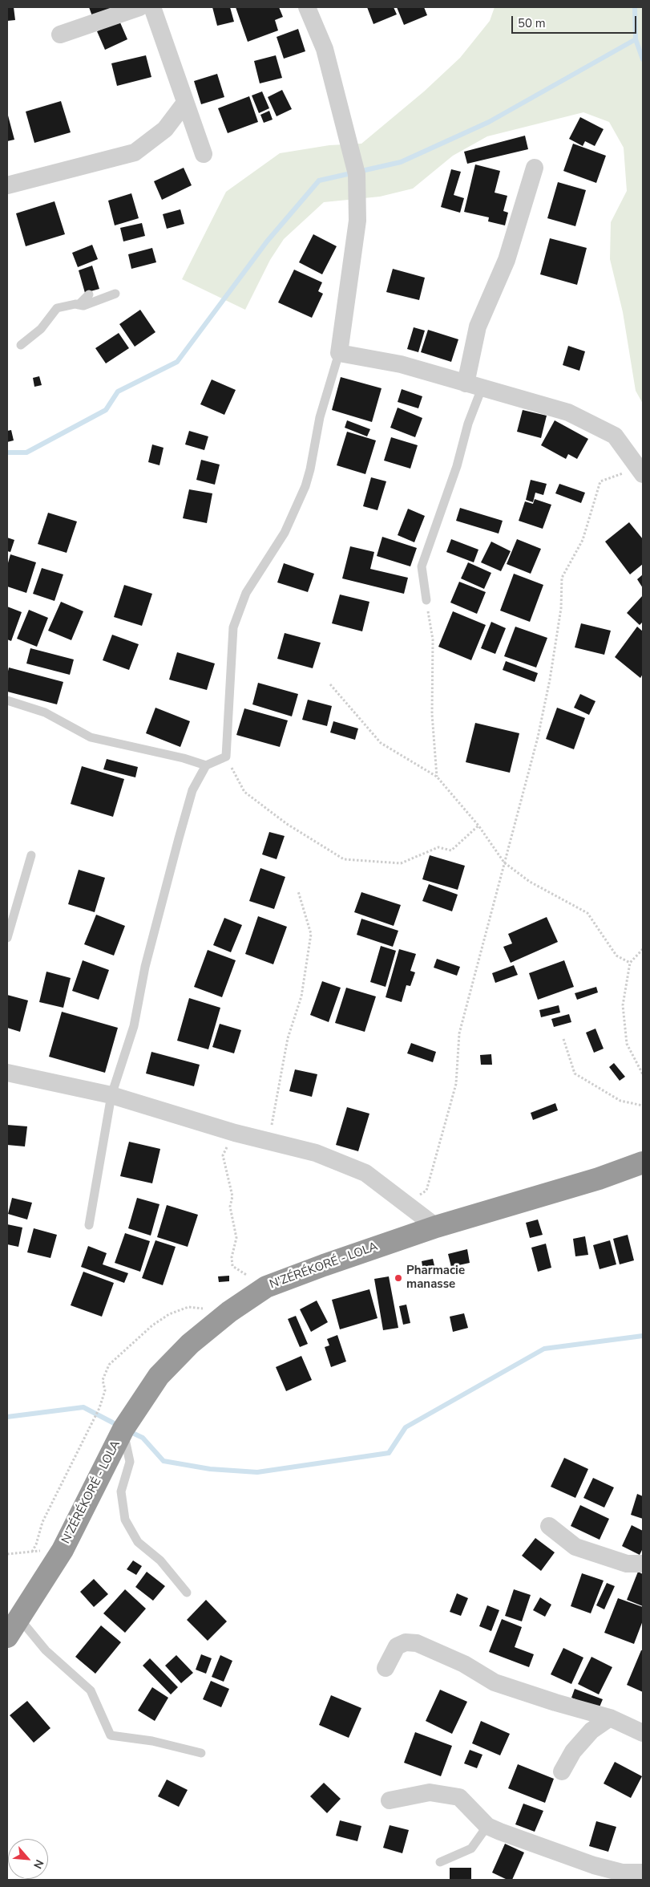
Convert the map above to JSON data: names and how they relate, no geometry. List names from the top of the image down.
{
  "streets": {
    "highway": ["N'ZÉRÉKORÉ - LOLA"]
  },
  "places": ["Pharmacie manasse"],
  "scale_bar": "50 m",
  "north": "bottom right"
}
